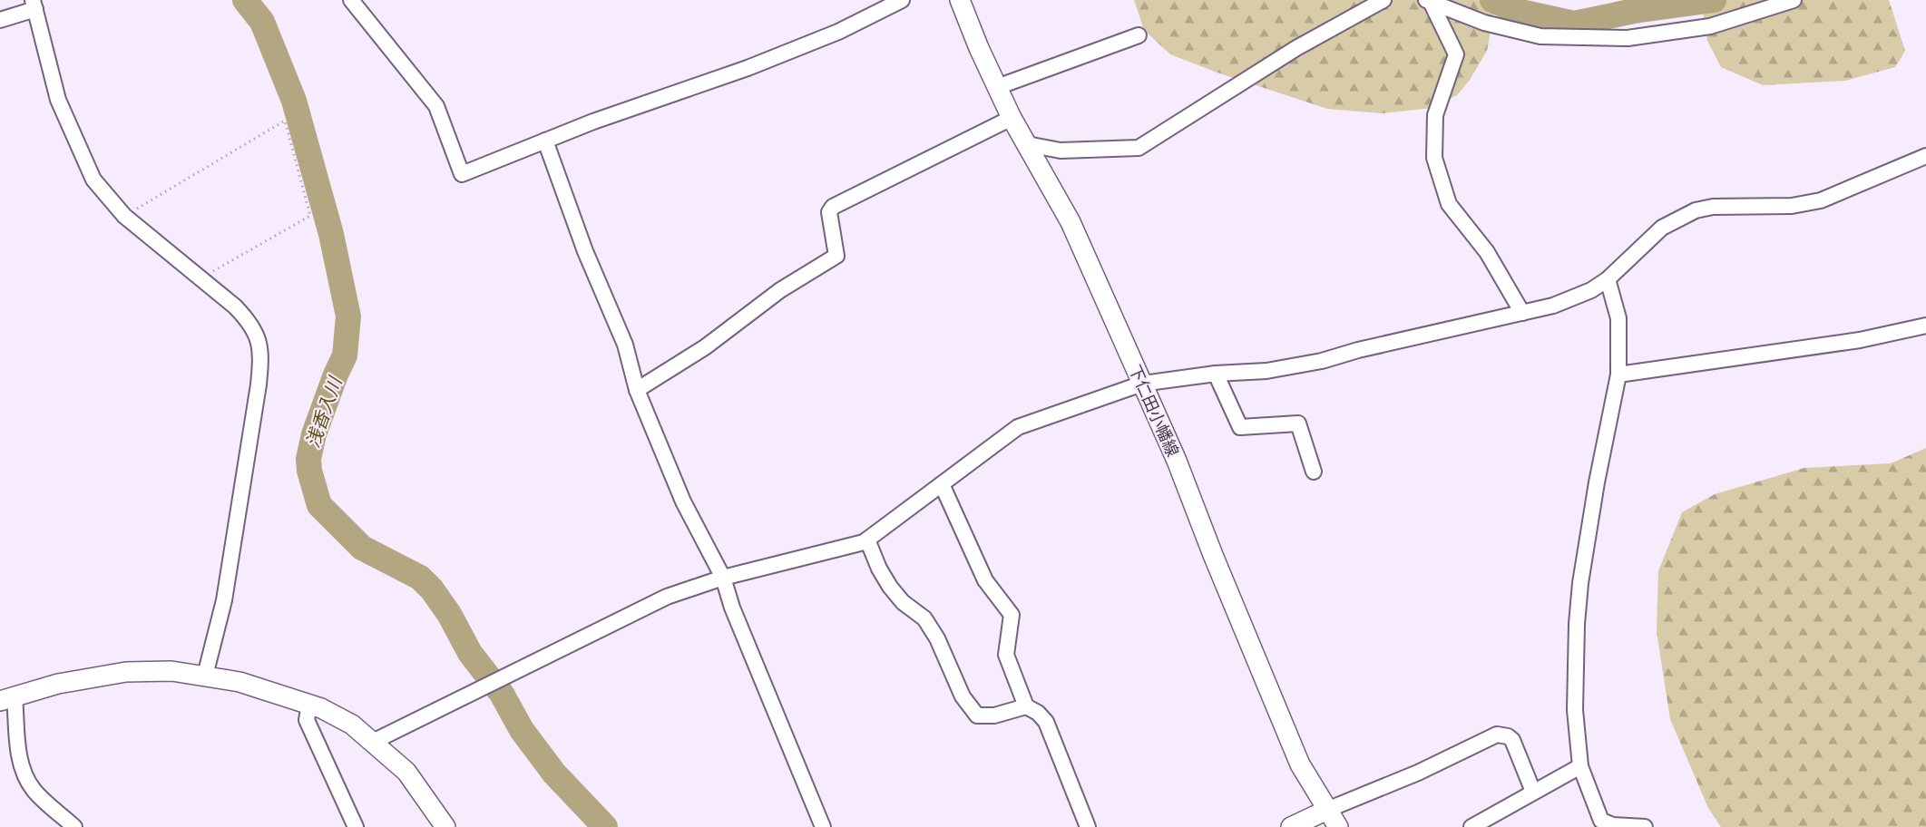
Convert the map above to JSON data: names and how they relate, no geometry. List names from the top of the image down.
{
  "streets": {
    "main road": ["下仁田小幡線"]
  },
  "water": ["浅香入川"]
}
